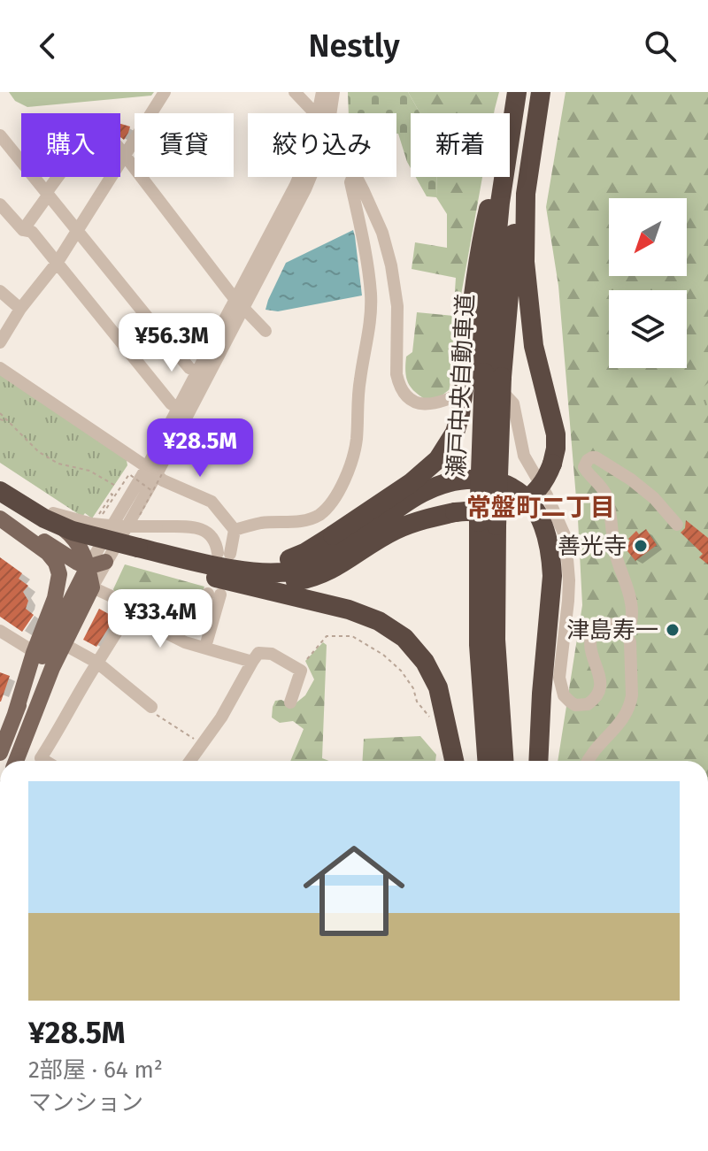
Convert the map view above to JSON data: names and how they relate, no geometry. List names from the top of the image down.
{
  "streets": {
    "highway": ["瀬戸中央自動車道"]
  },
  "districts": ["常盤町二丁目"],
  "places": ["善光寺", "津島寿一"],
  "north": "bottom left",
  "page": {
    "header": "Nestly",
    "chip": [
      "購入",
      "賃貸",
      "絞り込み",
      "新着"
    ],
    "price": ["¥56.3M", "¥28.5M", "¥33.4M"],
    "list": [
      {
        "name": "¥28.5M",
        "note": "2部屋 · 64 m² · マンション"
      }
    ]
  }
}
